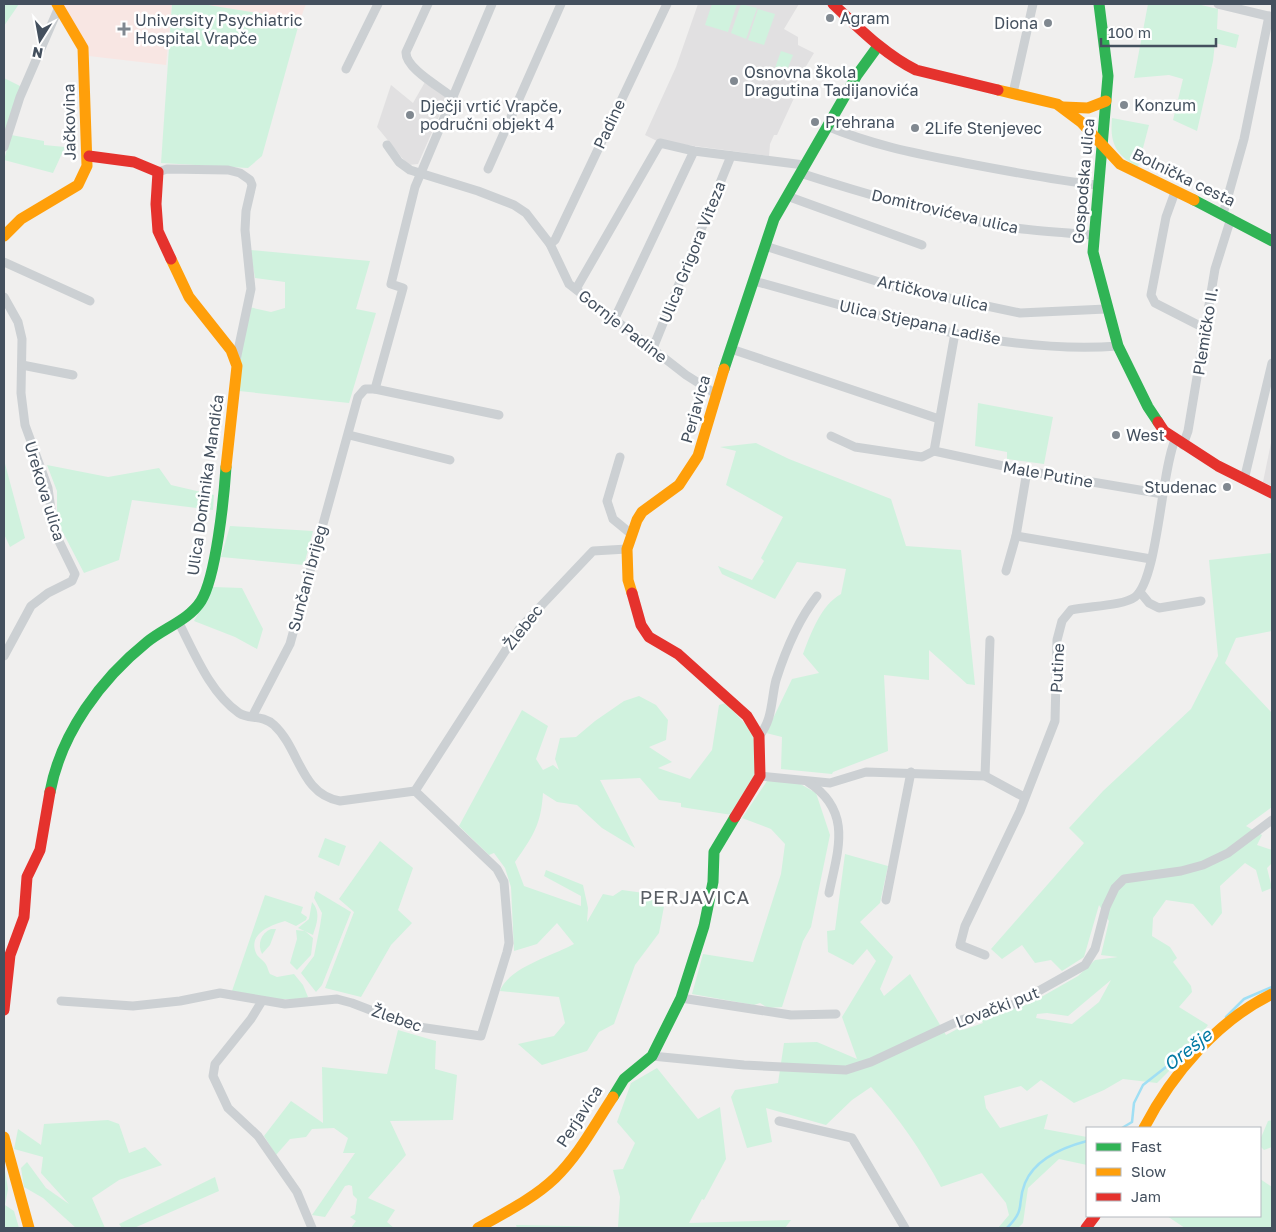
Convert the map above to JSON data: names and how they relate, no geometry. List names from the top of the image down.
{
  "streets": {
    "street": [
      "Jačkovina",
      "Padine",
      "Bolnička cesta",
      "Gospodska ulica",
      "Domitrovićeva ulica",
      "Ulica Grigora Viteza",
      "Artičkova ulica",
      "Ulica Stjepana Ladiše",
      "Gornje Padine",
      "Plemičko II.",
      "Perjavica",
      "Male Putine",
      "Ulica Dominika Mandića",
      "Urekova ulica",
      "Sunčani brijeg",
      "Žlebec",
      "Putine",
      "Lovački put"
    ]
  },
  "crossings": [
    ["Padine", "Gornje Padine"],
    ["Bolnička cesta", "Gospodska ulica"],
    ["Bolnička cesta", "Plemičko II."],
    ["Bolnička cesta", "Perjavica"],
    ["Gospodska ulica", "Domitrovićeva ulica"],
    ["Gospodska ulica", "Artičkova ulica"],
    ["Gospodska ulica", "Ulica Stjepana Ladiše"],
    ["Gospodska ulica", "Plemičko II."],
    ["Domitrovićeva ulica", "Ulica Grigora Viteza"],
    ["Domitrovićeva ulica", "Gornje Padine"],
    ["Domitrovićeva ulica", "Perjavica"],
    ["Ulica Grigora Viteza", "Gornje Padine"],
    ["Artičkova ulica", "Perjavica"],
    ["Ulica Stjepana Ladiše", "Perjavica"],
    ["Gornje Padine", "Perjavica"],
    ["Perjavica", "Žlebec"],
    ["Perjavica", "Lovački put"]
  ],
  "districts": ["PERJAVICA"],
  "water": ["Orešje"],
  "places": {
    "other": [
      "Agram",
      "Diona",
      "Osnovna škola Dragutina Tadijanovića",
      "Konzum",
      "Dječji vrtić Vrapče, područni objekt 4",
      "Prehrana",
      "2Life Stenjevec",
      "West",
      "Studenac"
    ],
    "health": ["University Psychiatric Hospital Vrapče"]
  },
  "legend": ["Fast", "Slow", "Jam"],
  "scale_bar": "100 m",
  "north": "bottom"
}
